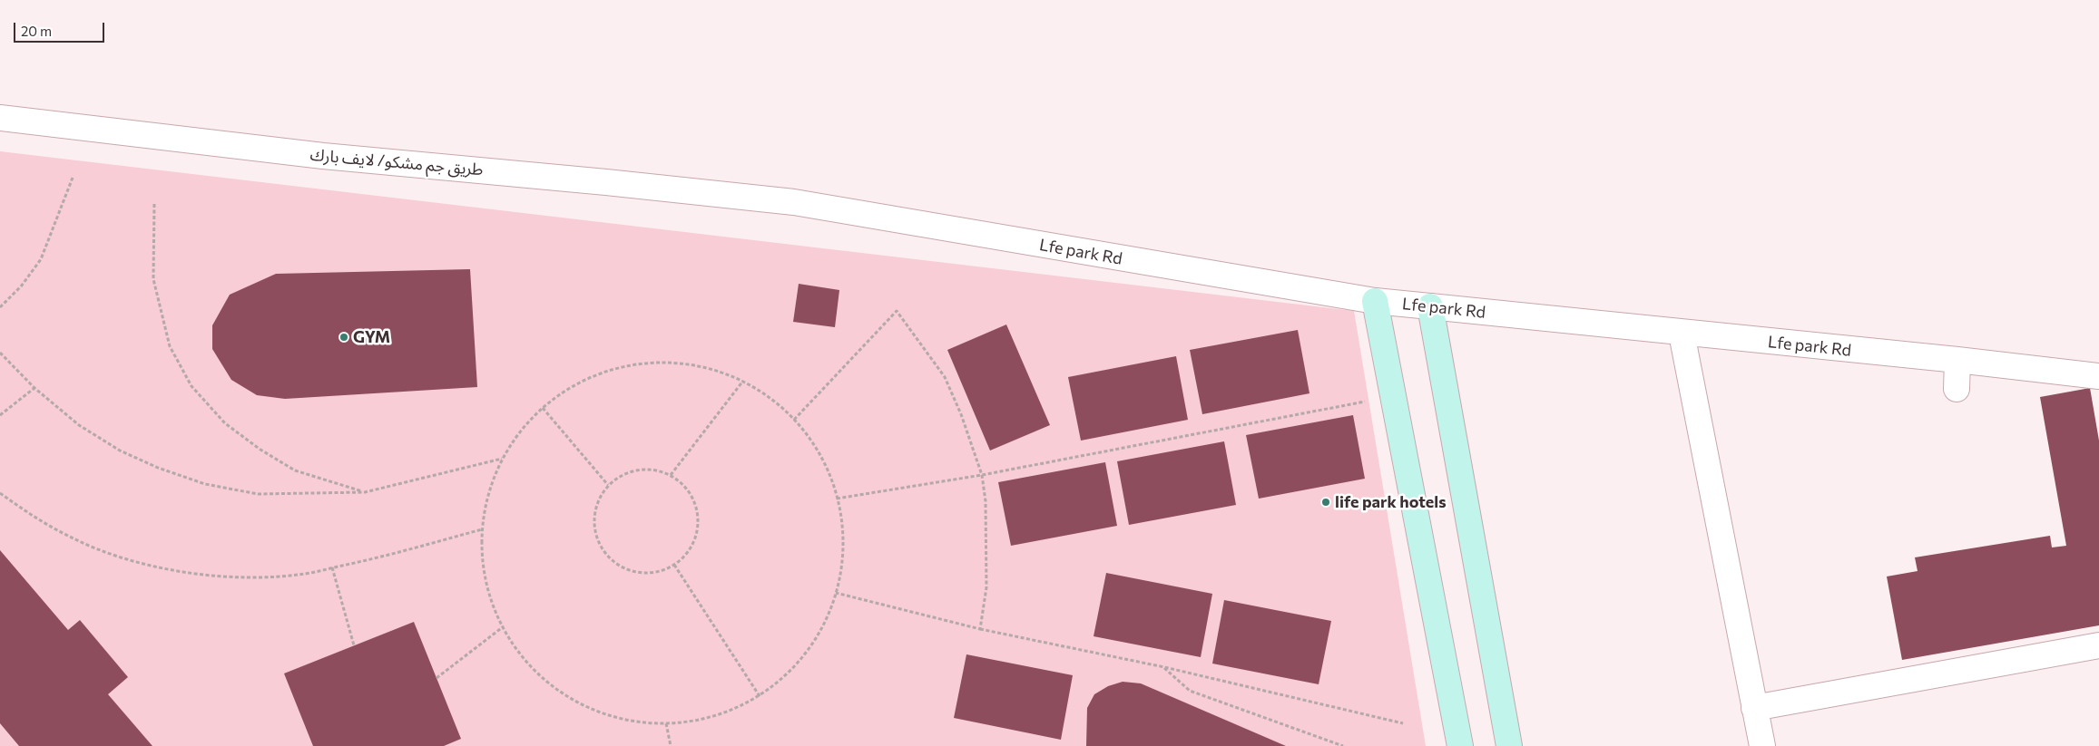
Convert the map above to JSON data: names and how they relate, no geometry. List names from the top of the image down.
{
  "streets": {
    "street": ["طريق جم مشكو/ لايف بارك", "Lfe park Rd"]
  },
  "crossings": [
    ["طريق جم مشكو/ لايف بارك", "Lfe park Rd"]
  ],
  "places": ["GYM", "life park hotels"],
  "scale_bar": "20 m"
}
